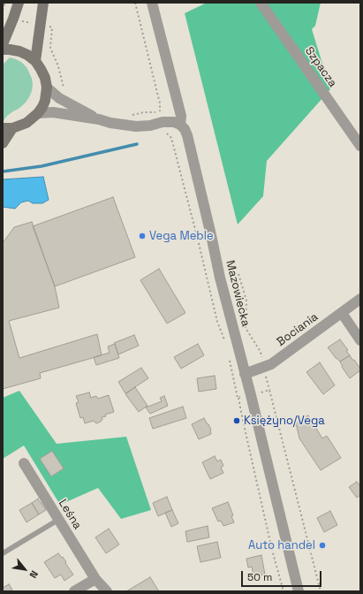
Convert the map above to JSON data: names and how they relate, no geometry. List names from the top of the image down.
{
  "streets": {
    "street": [
      "Szpacza",
      "Mazowiecka",
      "Bociania",
      "Leśna"
    ]
  },
  "crossings": [
    ["Mazowiecka", "Bociania"]
  ],
  "places": ["Vega Meble", "Księżyno/Vega", "Auto handel"],
  "scale_bar": "50 m",
  "north": "bottom right"
}
